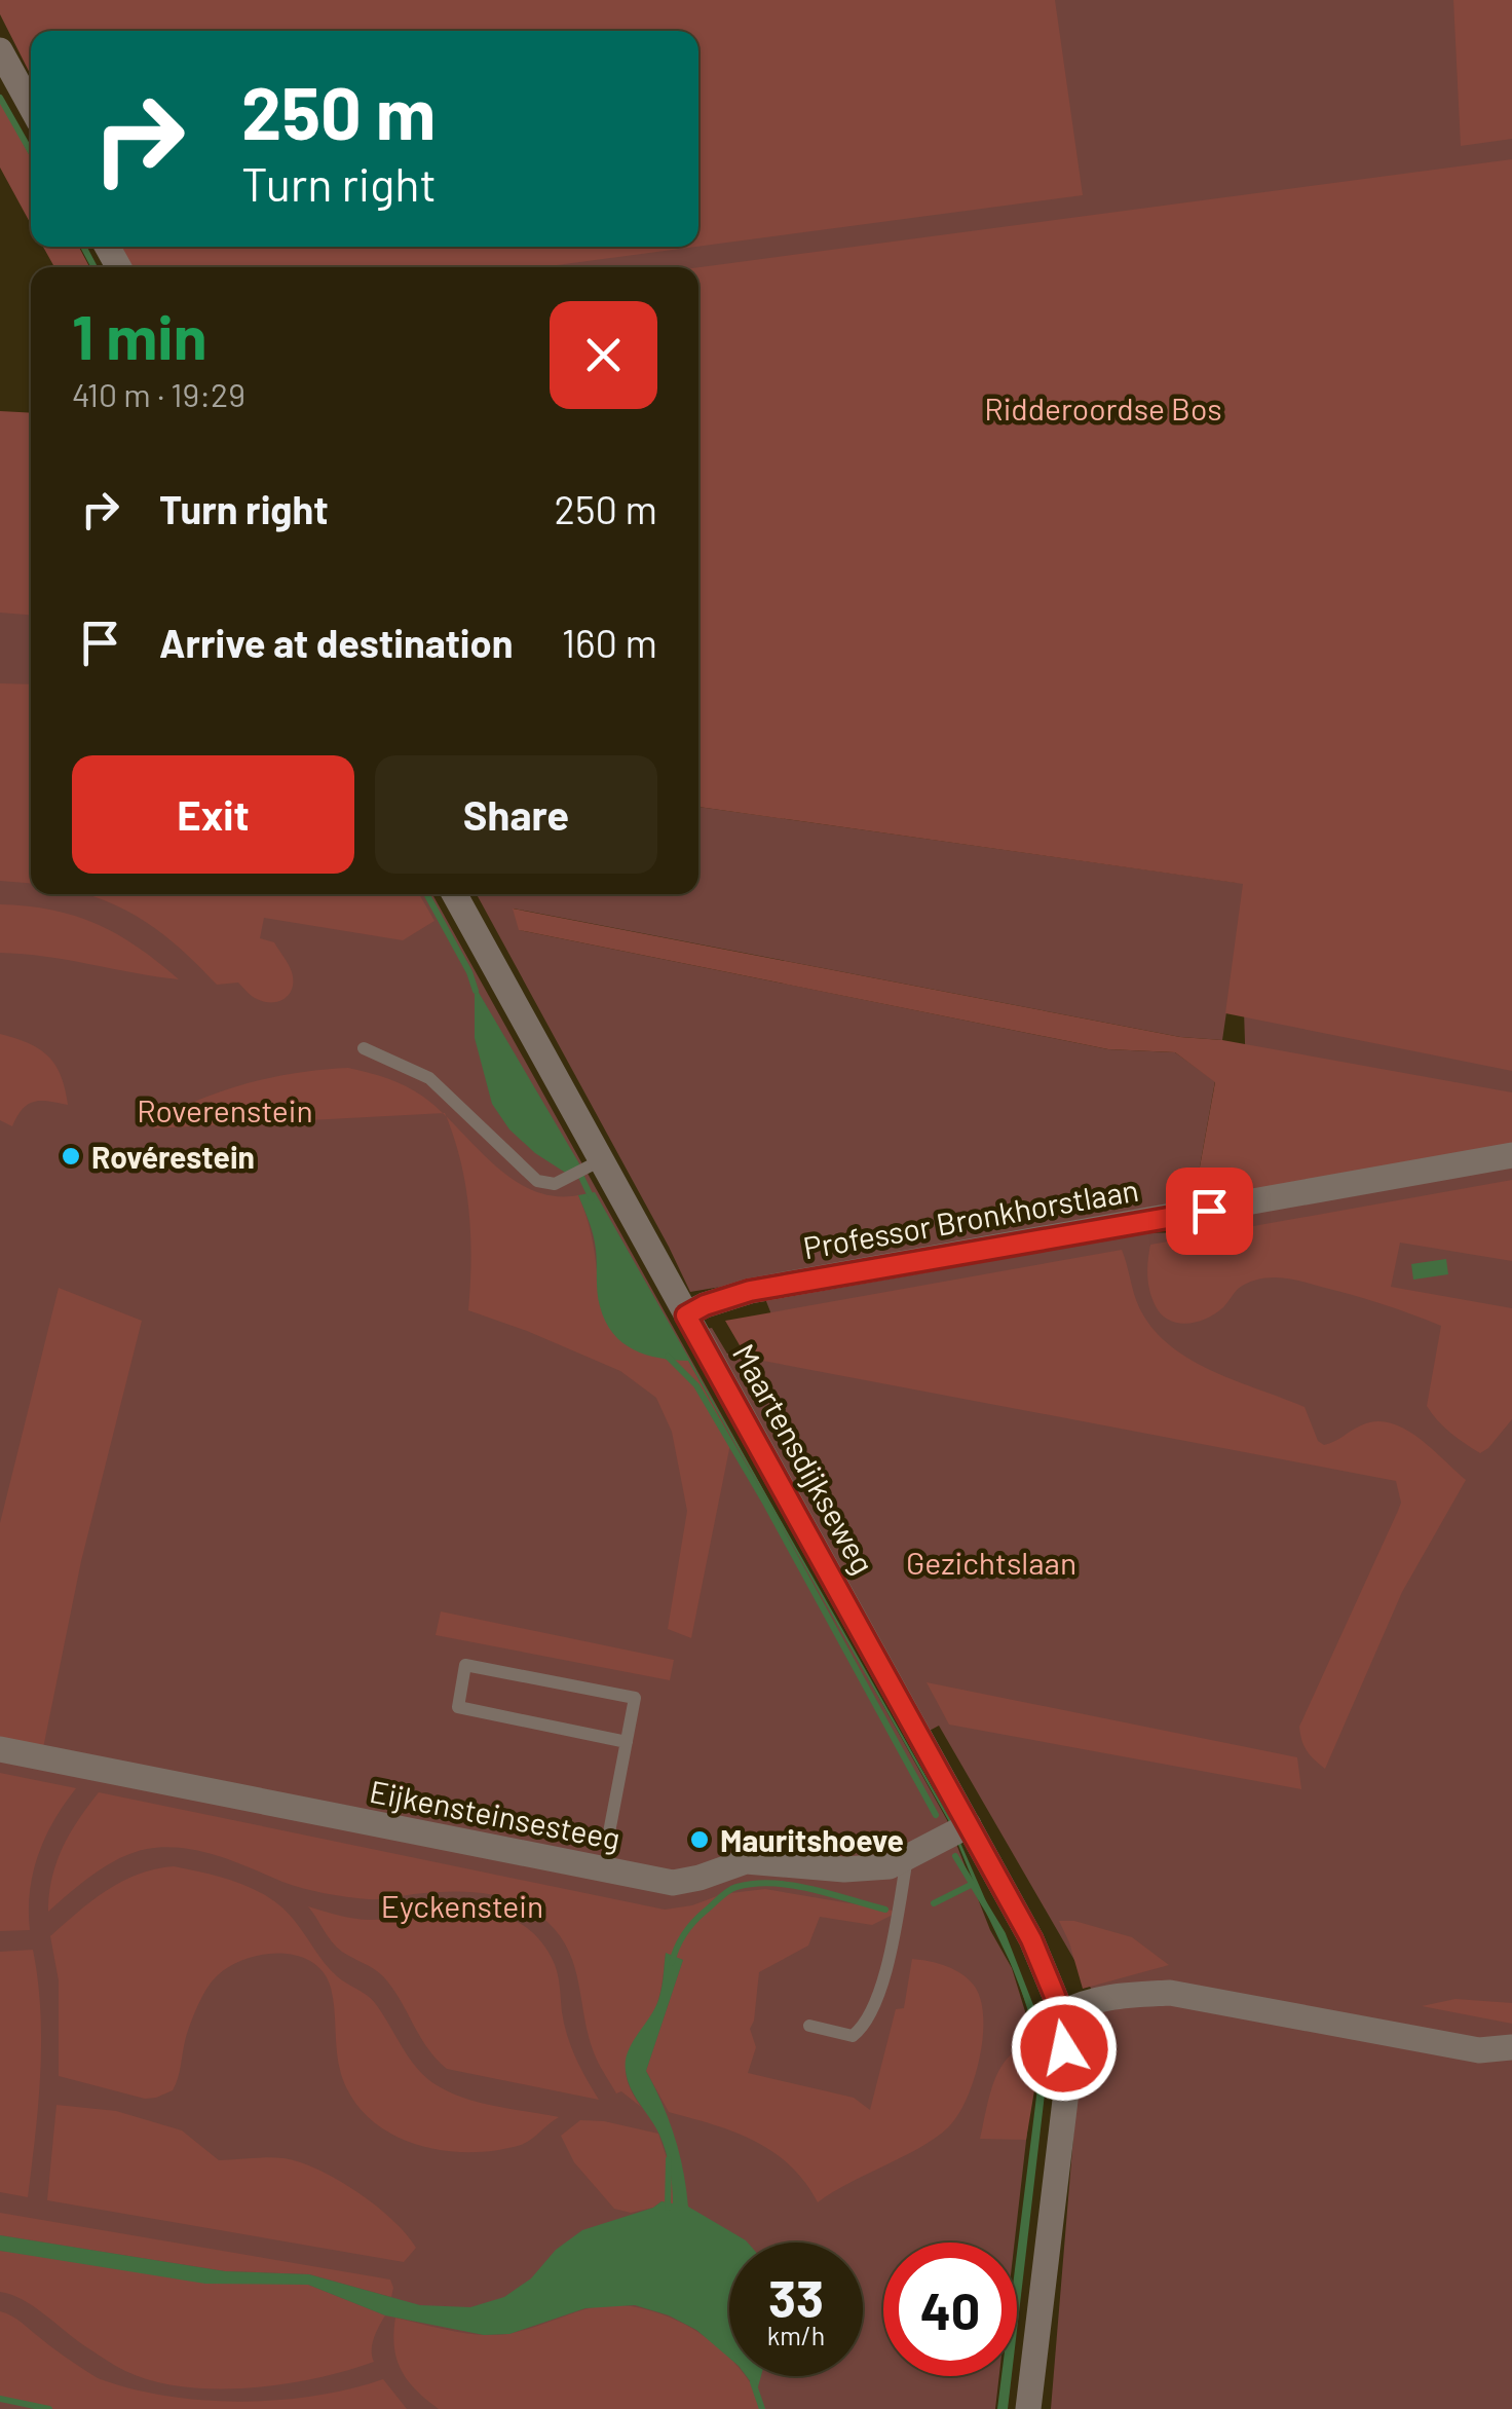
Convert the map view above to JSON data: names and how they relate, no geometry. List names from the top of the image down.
{
  "streets": {
    "street": ["Professor Bronkhorstlaan", "Maartensdijkseweg", "Eijkensteinsesteeg"]
  },
  "crossings": [
    ["Professor Bronkhorstlaan", "Maartensdijkseweg"],
    ["Maartensdijkseweg", "Eijkensteinsesteeg"]
  ],
  "parks": [
    "Ridderoordse Bos",
    "Roverenstein",
    "Gezichtslaan",
    "Eyckenstein"
  ],
  "places": ["Rovérestein", "Mauritshoeve"],
  "page": {
    "turn": ["250 m", "Turn right"],
    "heading": ["1 min", "410 m · 19:29"],
    "list": [
      {
        "name": "Turn right",
        "value": "250 m"
      },
      {
        "name": "Arrive at destination",
        "value": "160 m"
      }
    ],
    "buttons": ["Exit", "Share"],
    "speed": "33 km/h",
    "limit": "40"
  }
}
